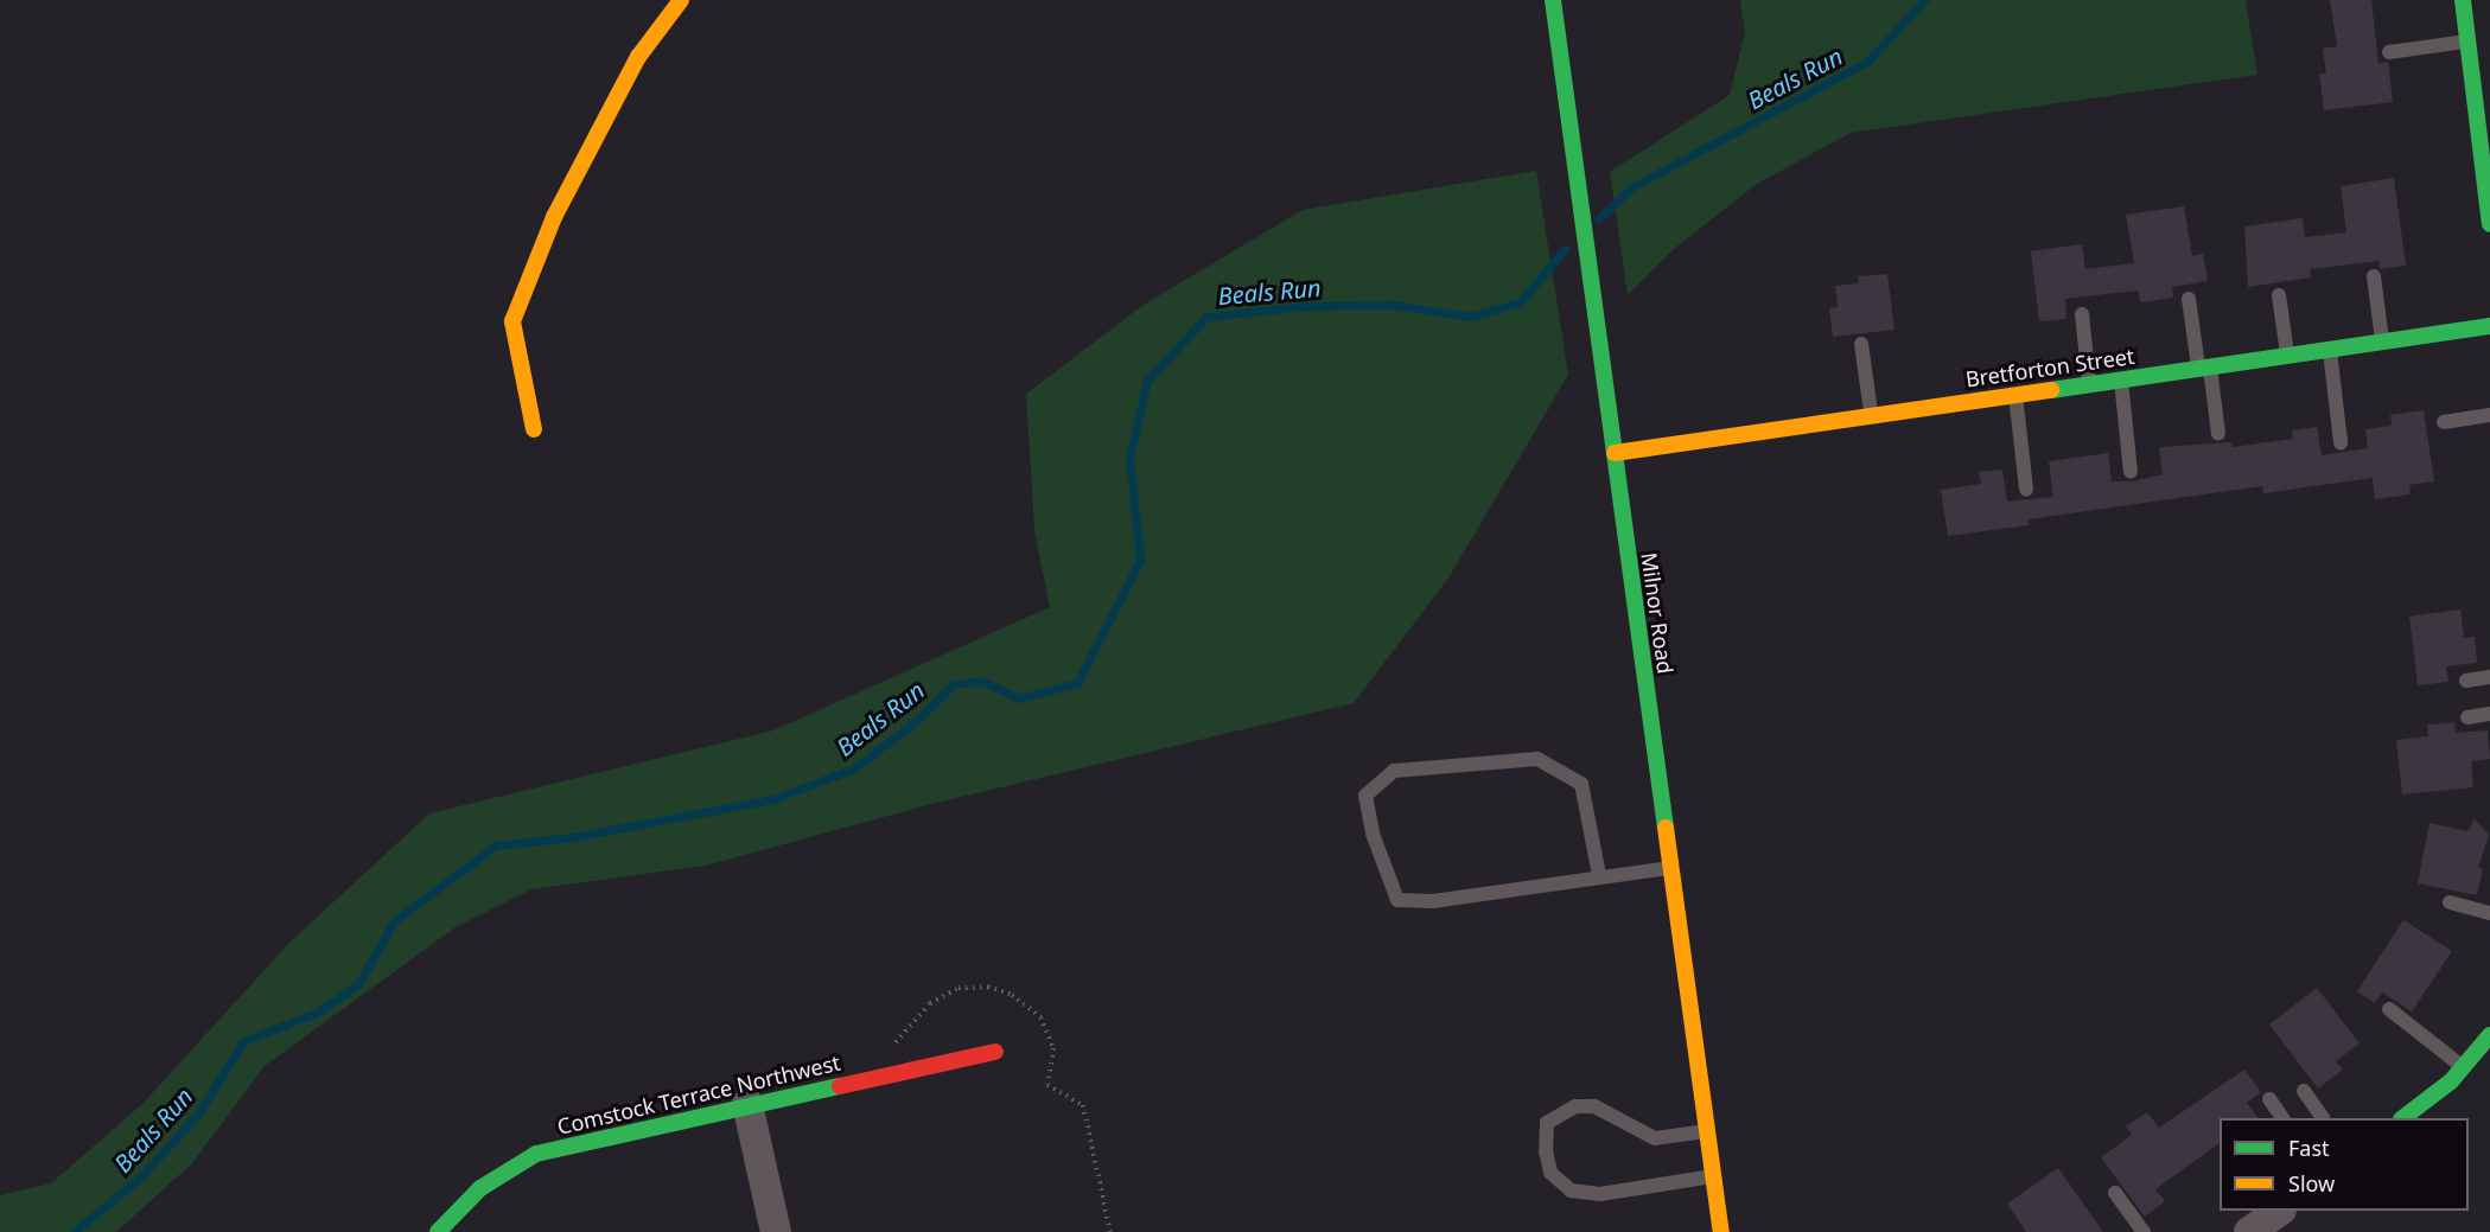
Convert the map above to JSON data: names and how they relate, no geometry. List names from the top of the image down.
{
  "streets": {
    "street": ["Bretforton Street", "Milnor Road", "Comstock Terrace Northwest"]
  },
  "crossings": [
    ["Bretforton Street", "Milnor Road"]
  ],
  "water": ["Beals Run"],
  "legend": ["Fast", "Slow"]
}
